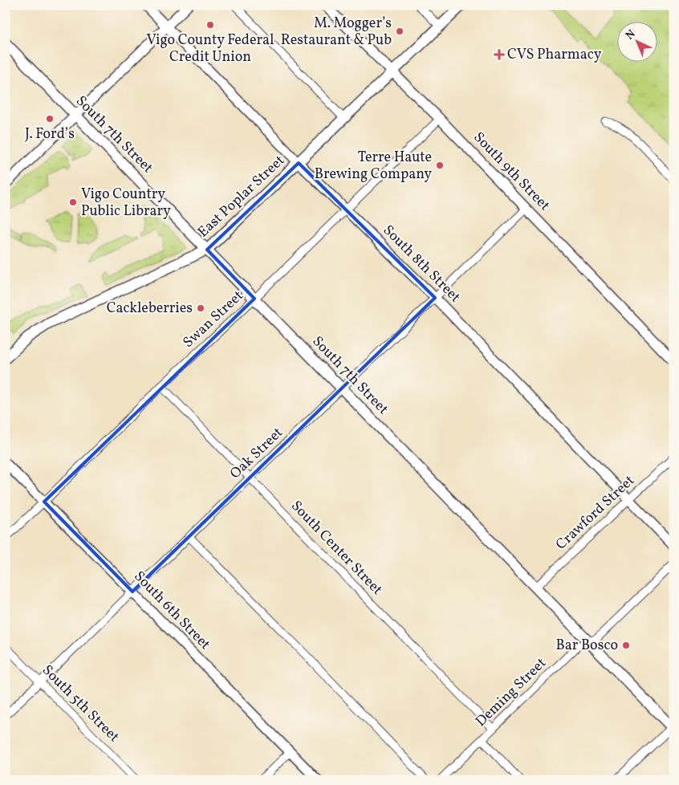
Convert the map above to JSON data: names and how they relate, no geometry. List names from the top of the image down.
{
  "streets": {
    "main road": ["South 7th Street", "East Poplar Street"],
    "street": [
      "South 9th Street",
      "South 8th Street",
      "Swan Street",
      "Oak Street",
      "Crawford Street",
      "South Center Street",
      "South 6th Street",
      "Deming Street",
      "South 5th Street"
    ]
  },
  "crossings": [
    ["South 7th Street", "East Poplar Street"],
    ["South 7th Street", "Swan Street"],
    ["South 7th Street", "Oak Street"],
    ["South 7th Street", "Crawford Street"],
    ["South 7th Street", "Deming Street"],
    ["South 9th Street", "East Poplar Street"],
    ["South 9th Street", "Swan Street"],
    ["South 9th Street", "Oak Street"],
    ["East Poplar Street", "South 8th Street"],
    ["South 8th Street", "Swan Street"],
    ["South 8th Street", "Oak Street"],
    ["South 8th Street", "Crawford Street"],
    ["Swan Street", "South Center Street"],
    ["Swan Street", "South 6th Street"],
    ["Oak Street", "South Center Street"],
    ["Oak Street", "South 6th Street"],
    ["Oak Street", "South 5th Street"],
    ["South Center Street", "Deming Street"]
  ],
  "places": {
    "other": [
      "Vigo County Federal Credit Union",
      "M. Mogger’s Restaurant & Pub",
      "J. Ford’s",
      "Terre Haute Brewing Company",
      "Vigo Country Public Library",
      "Cackleberries",
      "Bar Bosco"
    ],
    "health": ["CVS Pharmacy"]
  },
  "north": "top left"
}
